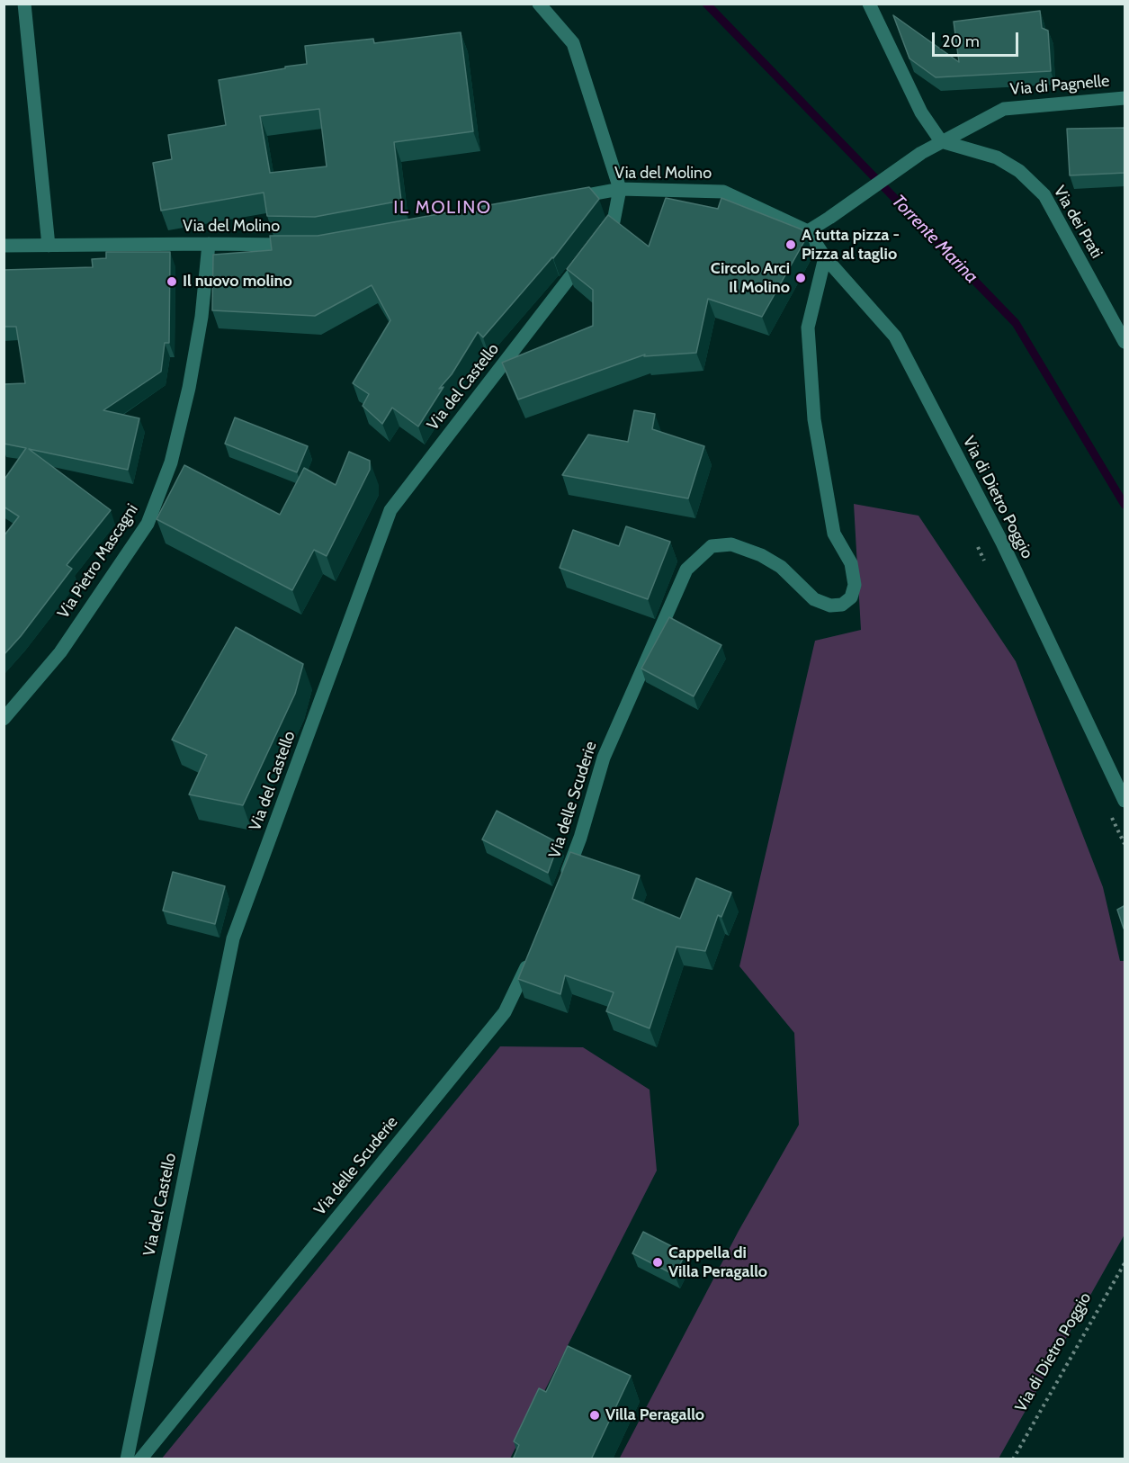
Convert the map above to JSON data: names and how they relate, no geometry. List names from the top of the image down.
{
  "streets": {
    "street": [
      "Via di Pagnelle",
      "Via del Molino",
      "Via dei Prati",
      "Via del Castello",
      "Via di Dietro Poggio",
      "Via Pietro Mascagni",
      "Via delle Scuderie"
    ]
  },
  "crossings": [
    ["Via di Pagnelle", "Via dei Prati"],
    ["Via del Molino", "Via del Castello"],
    ["Via del Molino", "Via di Dietro Poggio"],
    ["Via del Molino", "Via Pietro Mascagni"],
    ["Via di Dietro Poggio", "Via delle Scuderie"]
  ],
  "districts": ["IL MOLINO"],
  "water": ["Torrente Marina"],
  "places": [
    "A tutta pizza - Pizza al taglio",
    "Circolo Arci Il Molino",
    "Il nuovo molino",
    "Cappella di Villa Peragallo",
    "Villa Peragallo"
  ],
  "scale_bar": "20 m"
}
